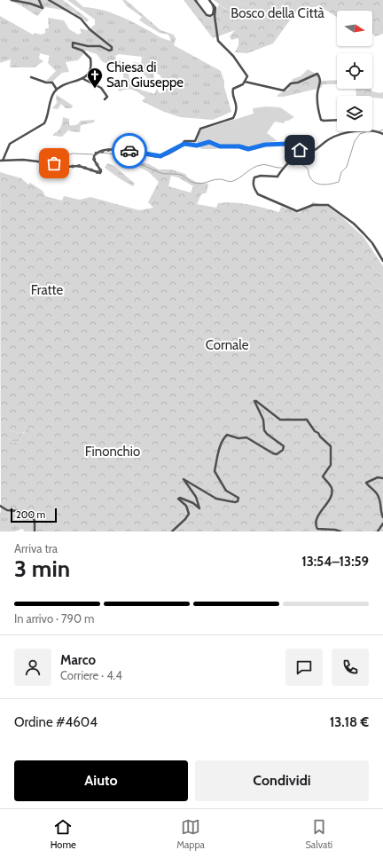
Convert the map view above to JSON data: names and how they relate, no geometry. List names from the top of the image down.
{
  "parks": [
    "Bosco della Città",
    "Fratte",
    "Cornale",
    "Finonchio"
  ],
  "places": {
    "church": ["Chiesa di San Giuseppe"]
  },
  "scale_bar": "200 m",
  "north": "right",
  "page": {
    "scale": "200 m",
    "heading": ["3 min", "Arriva tra", "13:54–13:59"],
    "panel": [
      "Marco",
      "Corriere · 4.4",
      "Ordine #4604",
      "13.18 €"
    ],
    "bar": "In arrivo · 790 m",
    "buttons": ["Aiuto", "Condividi"],
    "tabs": ["Home", "Mappa", "Salvati"]
  }
}
